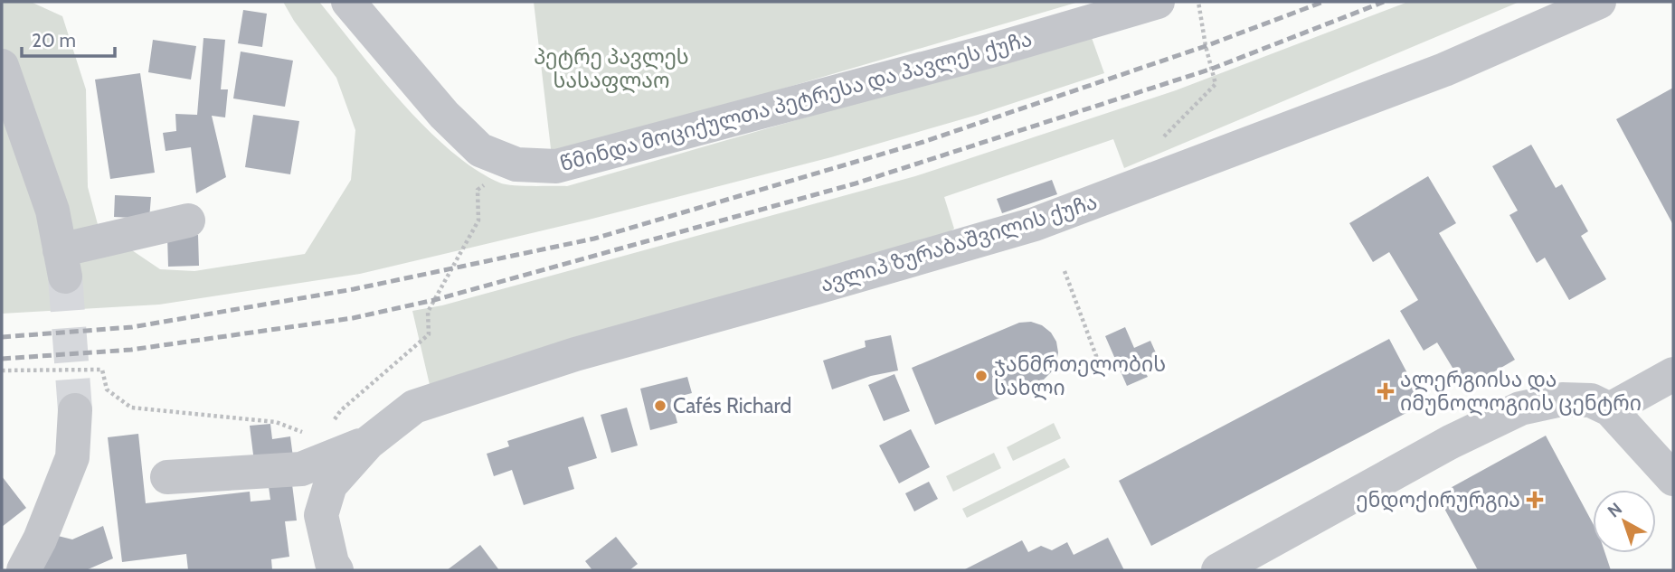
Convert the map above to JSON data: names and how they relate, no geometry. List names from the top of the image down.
{
  "streets": {
    "street": ["წმინდა მოციქულთა პეტრესა და პავლეს ქუჩა", "ავლიპ ზურაბაშვილის ქუჩა"]
  },
  "parks": ["პეტრე პავლეს სასაფლაო"],
  "places": {
    "other": ["ჯანმრთელობის სახლი", "Cafés Richard"],
    "health": ["ალერგიისა და იმუნოლოგიის ცენტრი", "ენდოქირურგია"]
  },
  "scale_bar": "20 m",
  "north": "top left"
}
